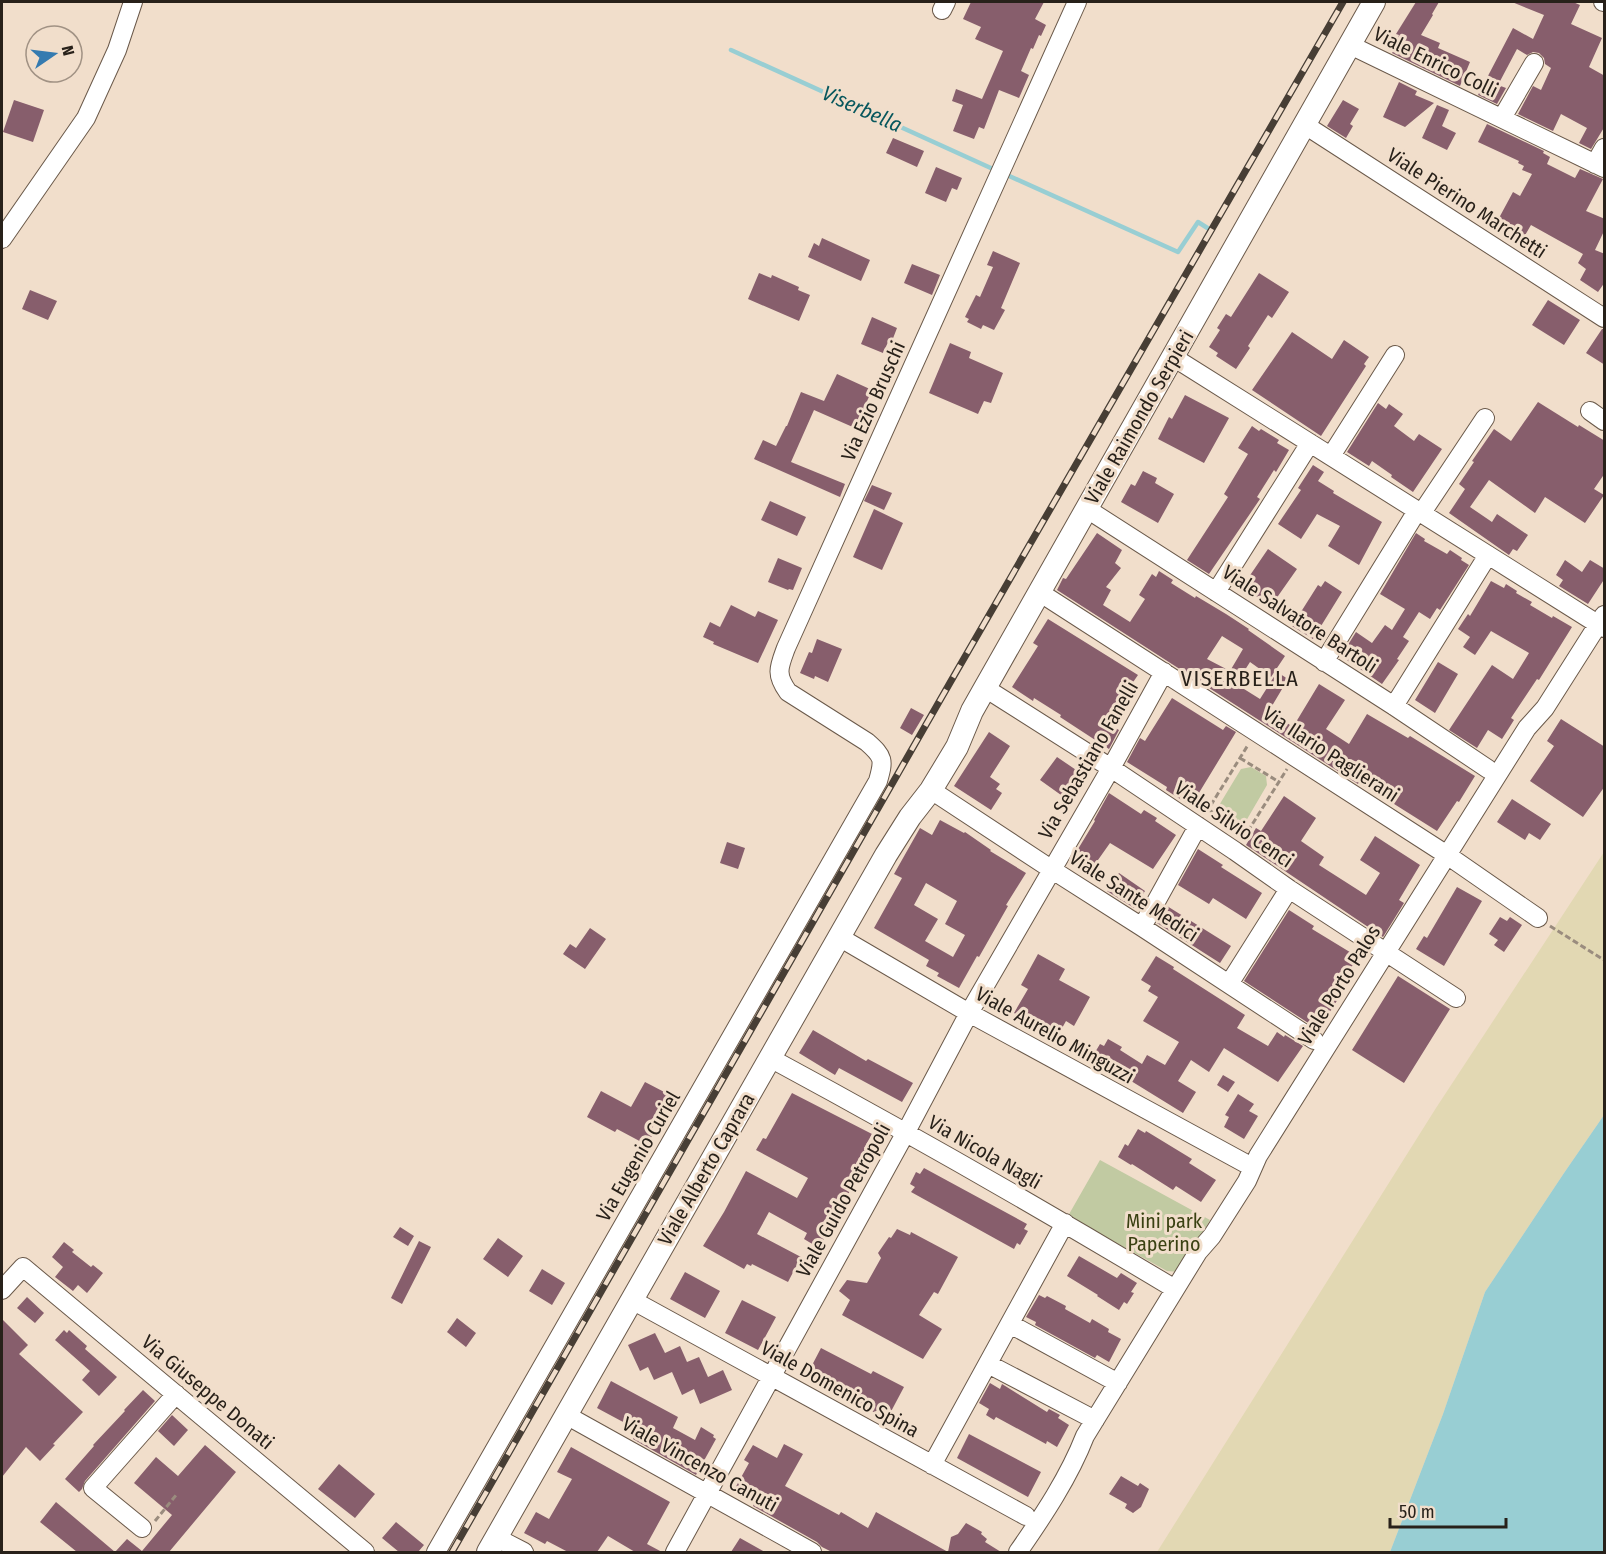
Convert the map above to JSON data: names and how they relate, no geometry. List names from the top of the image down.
{
  "streets": {
    "street": [
      "Viale Enrico Colli",
      "Viale Pierino Marchetti",
      "Via Ezio Bruschi",
      "Viale Raimondo Serpieri",
      "Viale Salvatore Bartoli",
      "Via Ilario Paglierani",
      "Via Sebastiano Fanelli",
      "Viale Silvio Cenci",
      "Viale Sante Medici",
      "Viale Porto Palos",
      "Viale Aurelio Minguzzi",
      "Via Nicola Nagli",
      "Via Eugenio Curiel",
      "Viale Alberto Caprara",
      "Viale Guido Petropoli",
      "Viale Domenico Spina",
      "Via Giuseppe Donati",
      "Viale Vincenzo Canuti"
    ]
  },
  "crossings": [
    ["Viale Enrico Colli", "Viale Raimondo Serpieri"],
    ["Viale Pierino Marchetti", "Viale Raimondo Serpieri"],
    ["Via Ezio Bruschi", "Via Eugenio Curiel"],
    ["Viale Raimondo Serpieri", "Viale Salvatore Bartoli"],
    ["Viale Raimondo Serpieri", "Via Ilario Paglierani"],
    ["Viale Raimondo Serpieri", "Viale Silvio Cenci"],
    ["Viale Raimondo Serpieri", "Viale Sante Medici"],
    ["Viale Raimondo Serpieri", "Viale Alberto Caprara"],
    ["Via Ilario Paglierani", "Via Sebastiano Fanelli"],
    ["Via Ilario Paglierani", "Viale Porto Palos"],
    ["Via Sebastiano Fanelli", "Viale Silvio Cenci"],
    ["Via Sebastiano Fanelli", "Viale Sante Medici"],
    ["Via Sebastiano Fanelli", "Viale Guido Petropoli"],
    ["Viale Silvio Cenci", "Viale Porto Palos"],
    ["Viale Sante Medici", "Viale Alberto Caprara"],
    ["Viale Sante Medici", "Viale Guido Petropoli"],
    ["Viale Porto Palos", "Viale Aurelio Minguzzi"],
    ["Viale Porto Palos", "Via Nicola Nagli"],
    ["Viale Aurelio Minguzzi", "Viale Alberto Caprara"],
    ["Viale Aurelio Minguzzi", "Viale Guido Petropoli"],
    ["Via Nicola Nagli", "Viale Alberto Caprara"],
    ["Via Nicola Nagli", "Viale Guido Petropoli"],
    ["Viale Alberto Caprara", "Viale Domenico Spina"],
    ["Viale Alberto Caprara", "Viale Vincenzo Canuti"],
    ["Viale Guido Petropoli", "Viale Domenico Spina"],
    ["Viale Guido Petropoli", "Viale Vincenzo Canuti"]
  ],
  "districts": ["VISERBELLA"],
  "water": ["Viserbella"],
  "parks": ["Mini park Paperino"],
  "scale_bar": "50 m",
  "north": "right"
}
